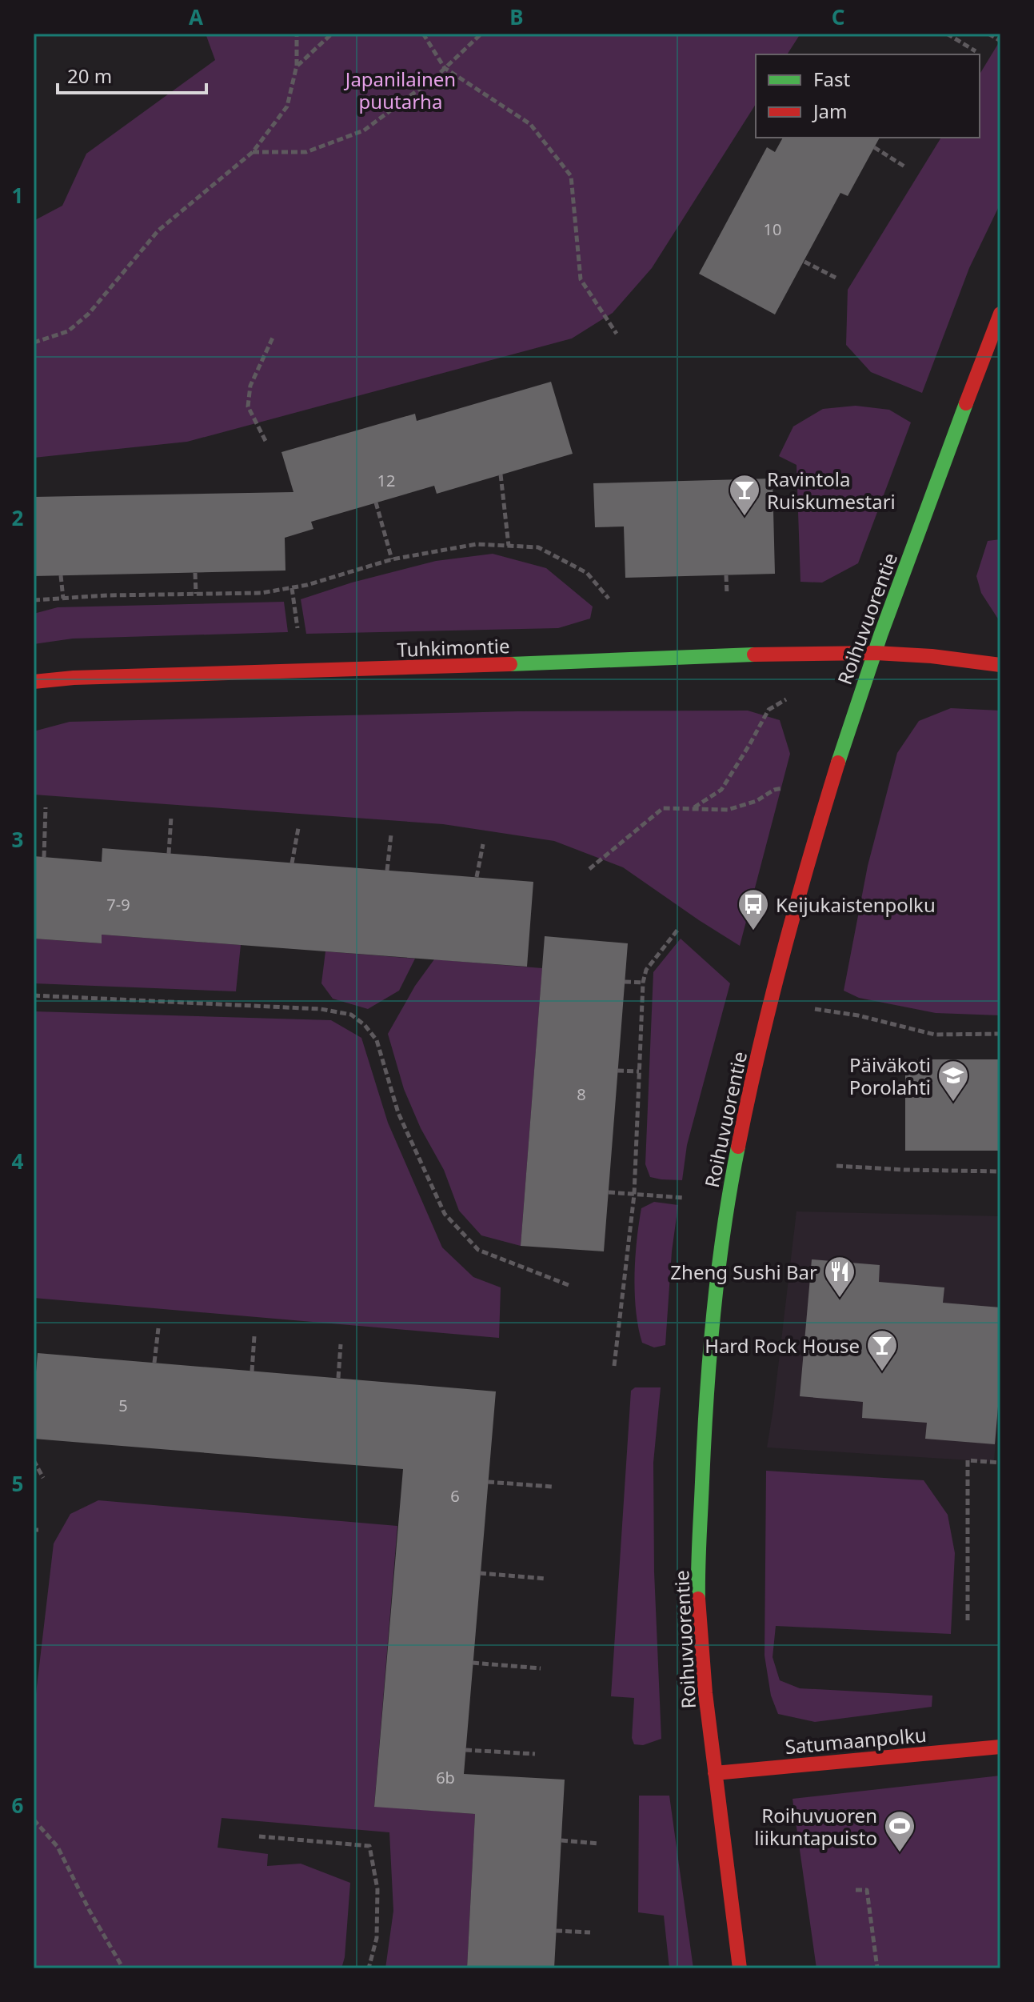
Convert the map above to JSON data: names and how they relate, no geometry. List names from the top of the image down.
{
  "streets": {
    "main road": ["Roihuvuorentie", "Tuhkimontie", "Satumaanpolku"]
  },
  "crossings": [
    ["Roihuvuorentie", "Tuhkimontie"],
    ["Roihuvuorentie", "Satumaanpolku"]
  ],
  "parks": ["Japanilainen puutarha"],
  "places": {
    "bar": ["Ravintola Ruiskumestari", "Hard Rock House"],
    "bus stop": ["Keijukaistenpolku"],
    "school or university": ["Päiväkoti Porolahti"],
    "restaurant": ["Zheng Sushi Bar"],
    "sports": ["Roihuvuoren liikuntapuisto"]
  },
  "house_numbers": [
    "10",
    "12",
    "7-9",
    "8",
    "5",
    "6",
    "6b"
  ],
  "legend": ["Fast", "Jam"],
  "scale_bar": "20 m",
  "grid": {
    "columns": ["A", "B", "C"],
    "rows": [
      "1",
      "2",
      "3",
      "4",
      "5",
      "6"
    ]
  }
}
